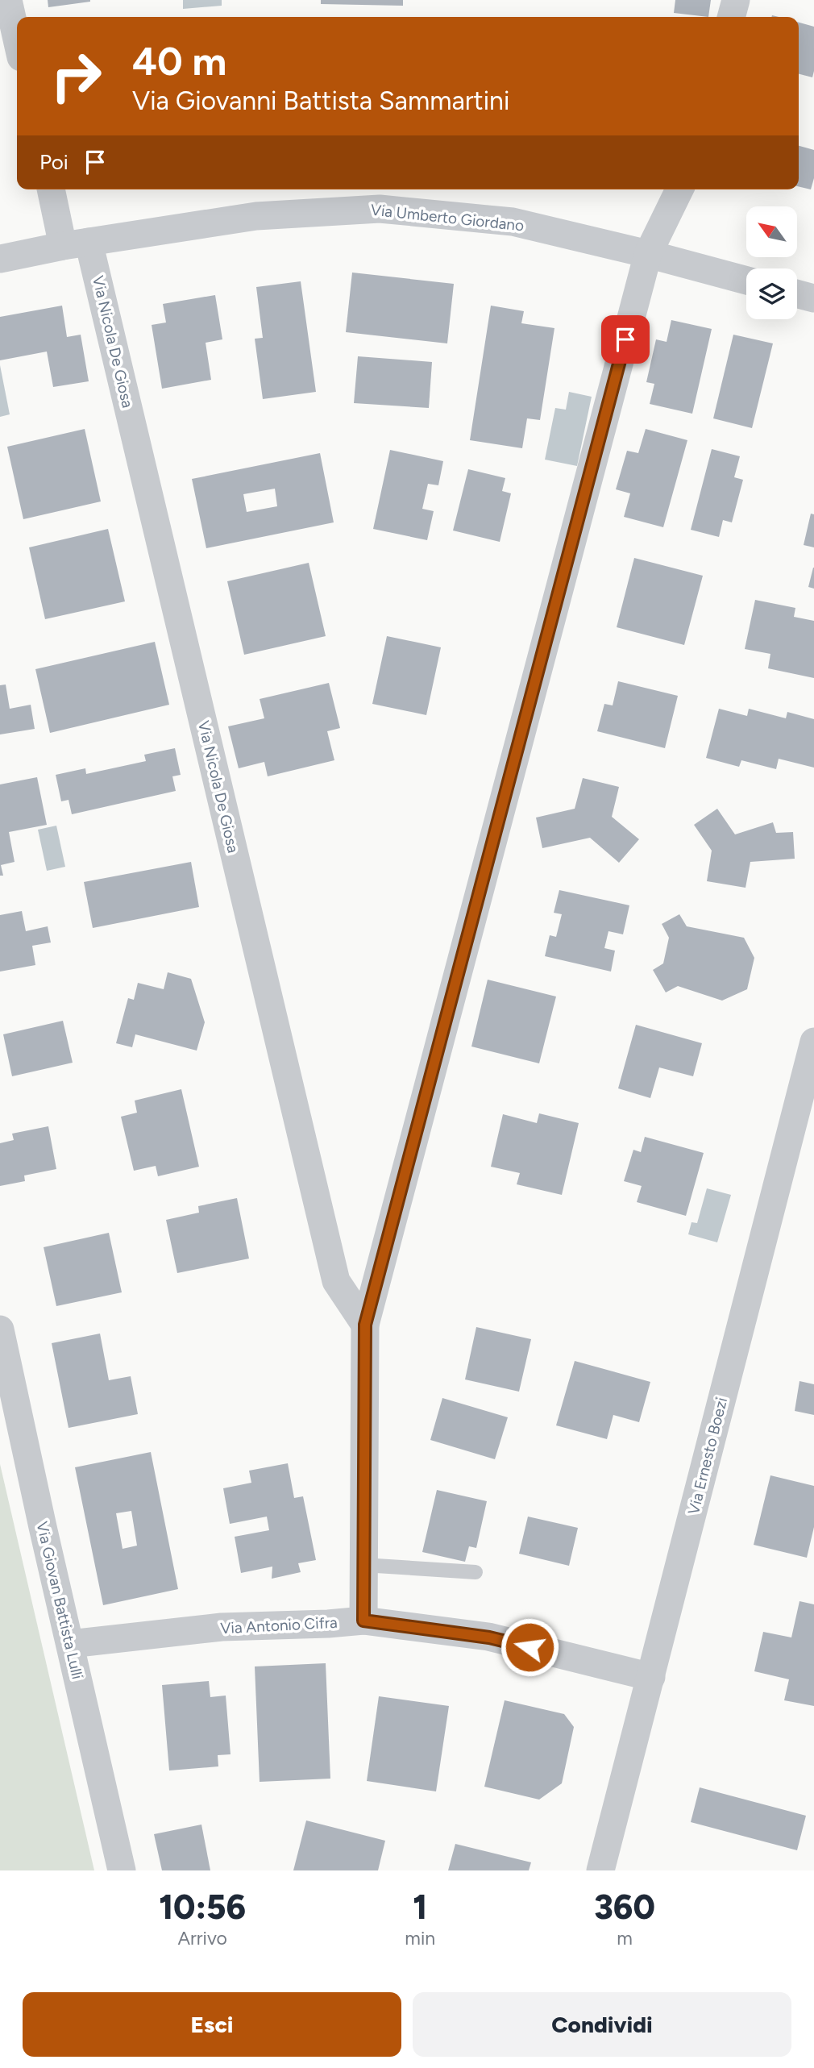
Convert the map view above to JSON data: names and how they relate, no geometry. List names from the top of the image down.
{
  "streets": {
    "street": [
      "Via Umberto Giordano",
      "Via Nicola De Giosa",
      "Via Ernesto Boezi",
      "Via Giovan Battista Lulli",
      "Via Antonio Cifra"
    ]
  },
  "crossings": [
    ["Via Umberto Giordano", "Via Nicola De Giosa"],
    ["Via Ernesto Boezi", "Via Antonio Cifra"],
    ["Via Giovan Battista Lulli", "Via Antonio Cifra"]
  ],
  "north": "top left",
  "page": {
    "turn": ["40 m", "Via Giovanni Battista Sammartini"],
    "then": "Poi",
    "eta": [
      "10:56",
      "Arrivo",
      "1",
      "min",
      "360",
      "m"
    ],
    "buttons": ["Esci", "Condividi"]
  }
}
